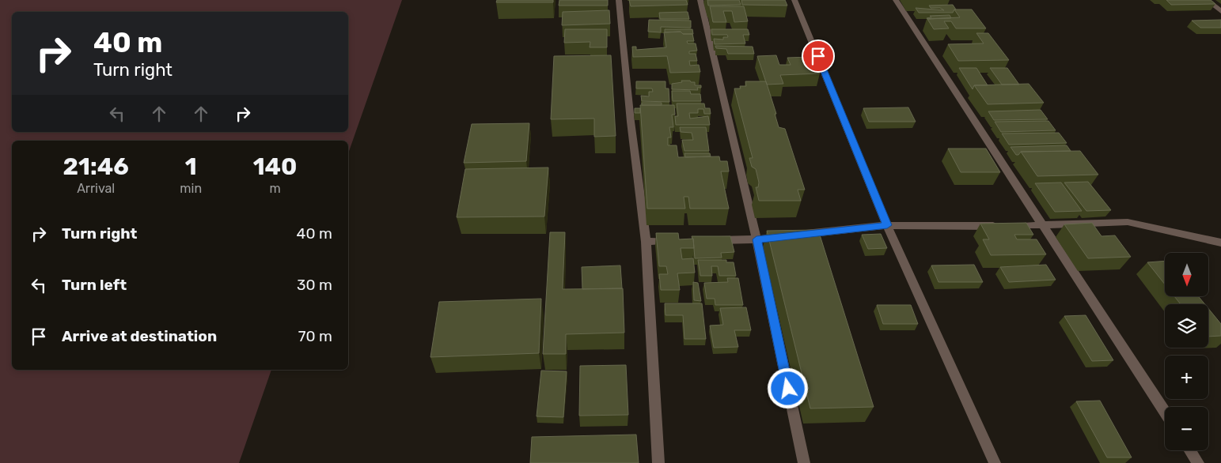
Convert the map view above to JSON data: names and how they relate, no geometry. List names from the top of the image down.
{
  "north": "bottom",
  "page": {
    "turn": ["40 m", "Turn right"],
    "eta": [
      "21:46",
      "Arrival",
      "1",
      "min",
      "140",
      "m"
    ],
    "list": [
      {
        "name": "Turn right",
        "value": "40 m"
      },
      {
        "name": "Turn left",
        "value": "30 m"
      },
      {
        "name": "Arrive at destination",
        "value": "70 m"
      }
    ],
    "map_buttons": ["+", "−"]
  }
}
